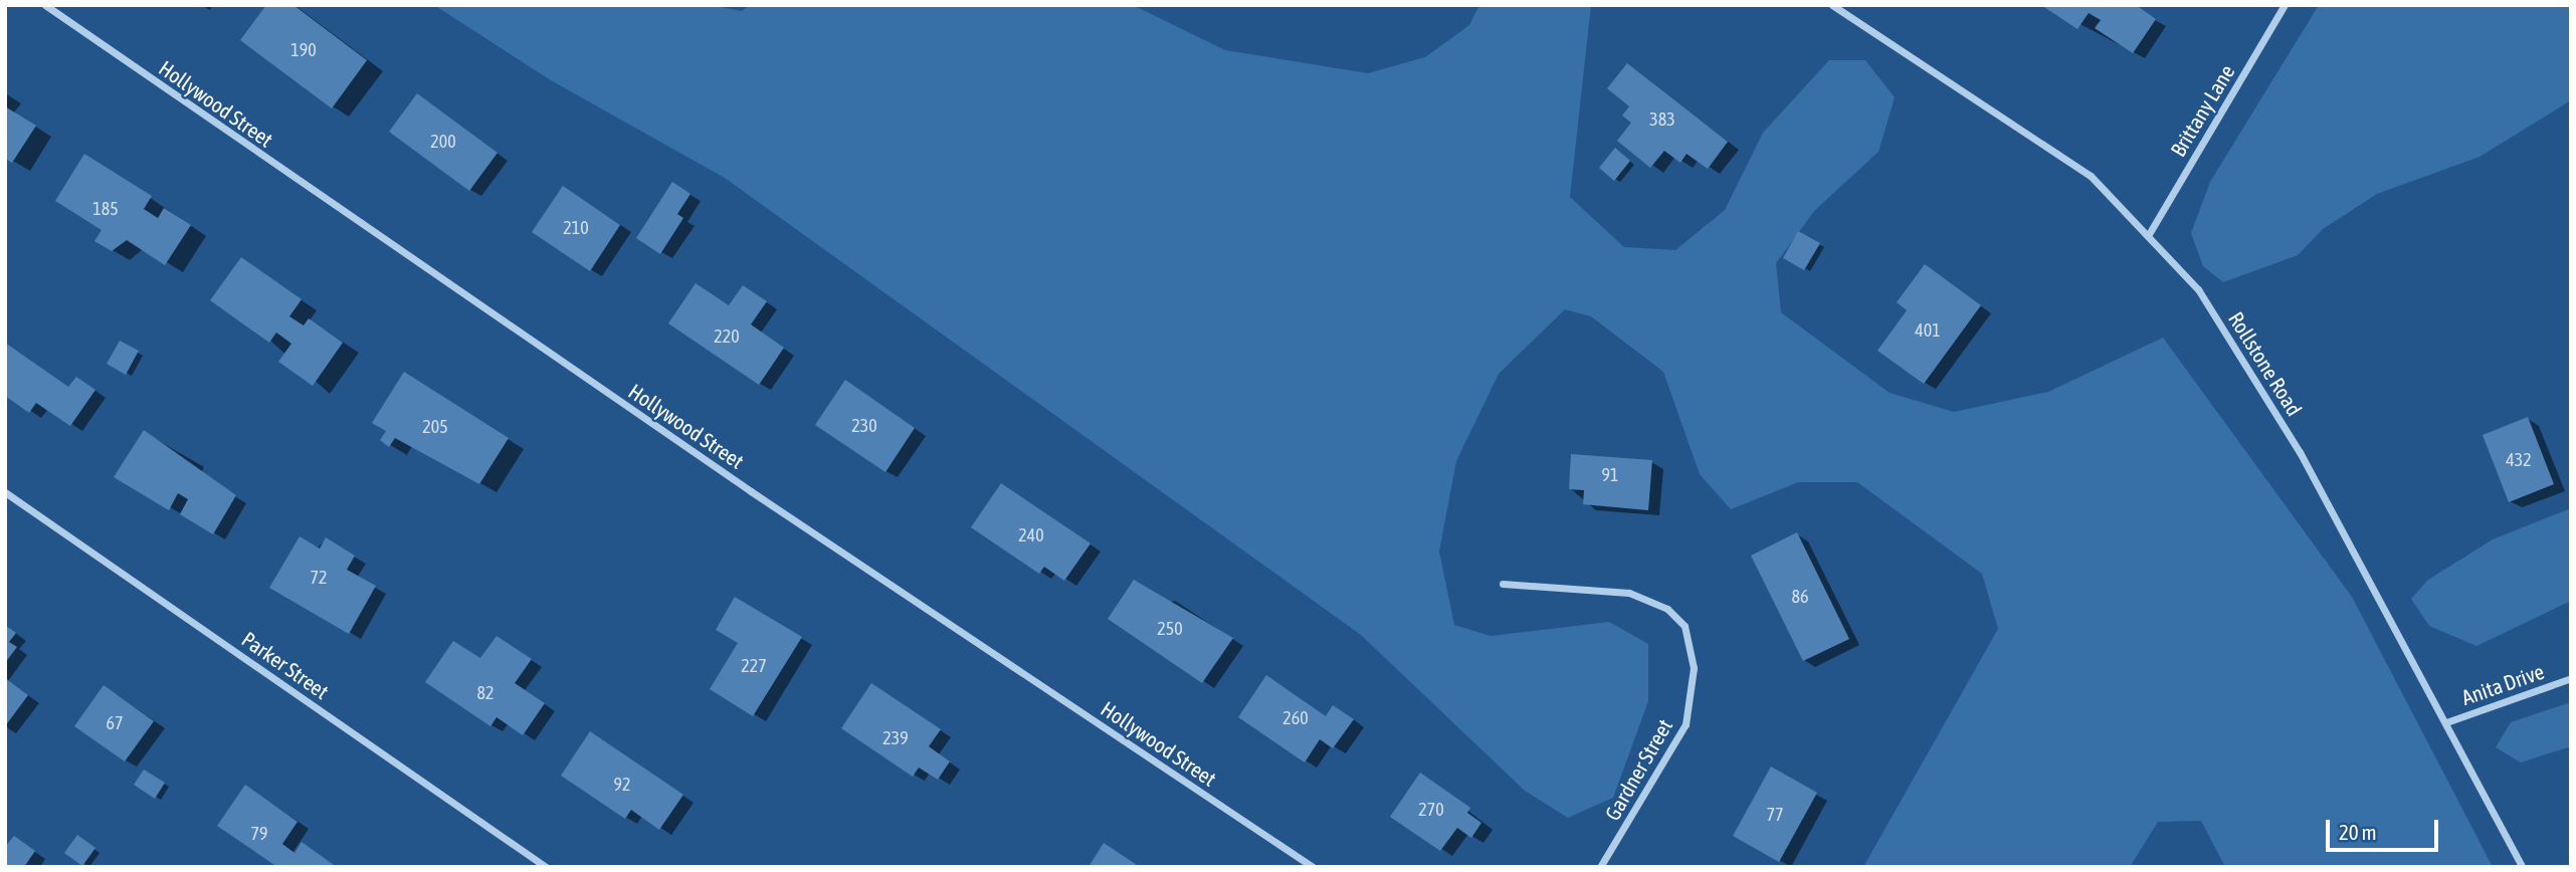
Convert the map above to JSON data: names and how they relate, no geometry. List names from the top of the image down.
{
  "streets": {
    "street": [
      "Hollywood Street",
      "Brittany Lane",
      "Rollstone Road",
      "Parker Street",
      "Anita Drive",
      "Gardner Street"
    ]
  },
  "crossings": [
    ["Brittany Lane", "Rollstone Road"],
    ["Rollstone Road", "Anita Drive"]
  ],
  "house_numbers": [
    "190",
    "383",
    "200",
    "185",
    "210",
    "401",
    "220",
    "230",
    "205",
    "432",
    "91",
    "240",
    "72",
    "86",
    "250",
    "227",
    "82",
    "260",
    "67",
    "239",
    "92",
    "270",
    "77",
    "79"
  ],
  "scale_bar": "20 m"
}
